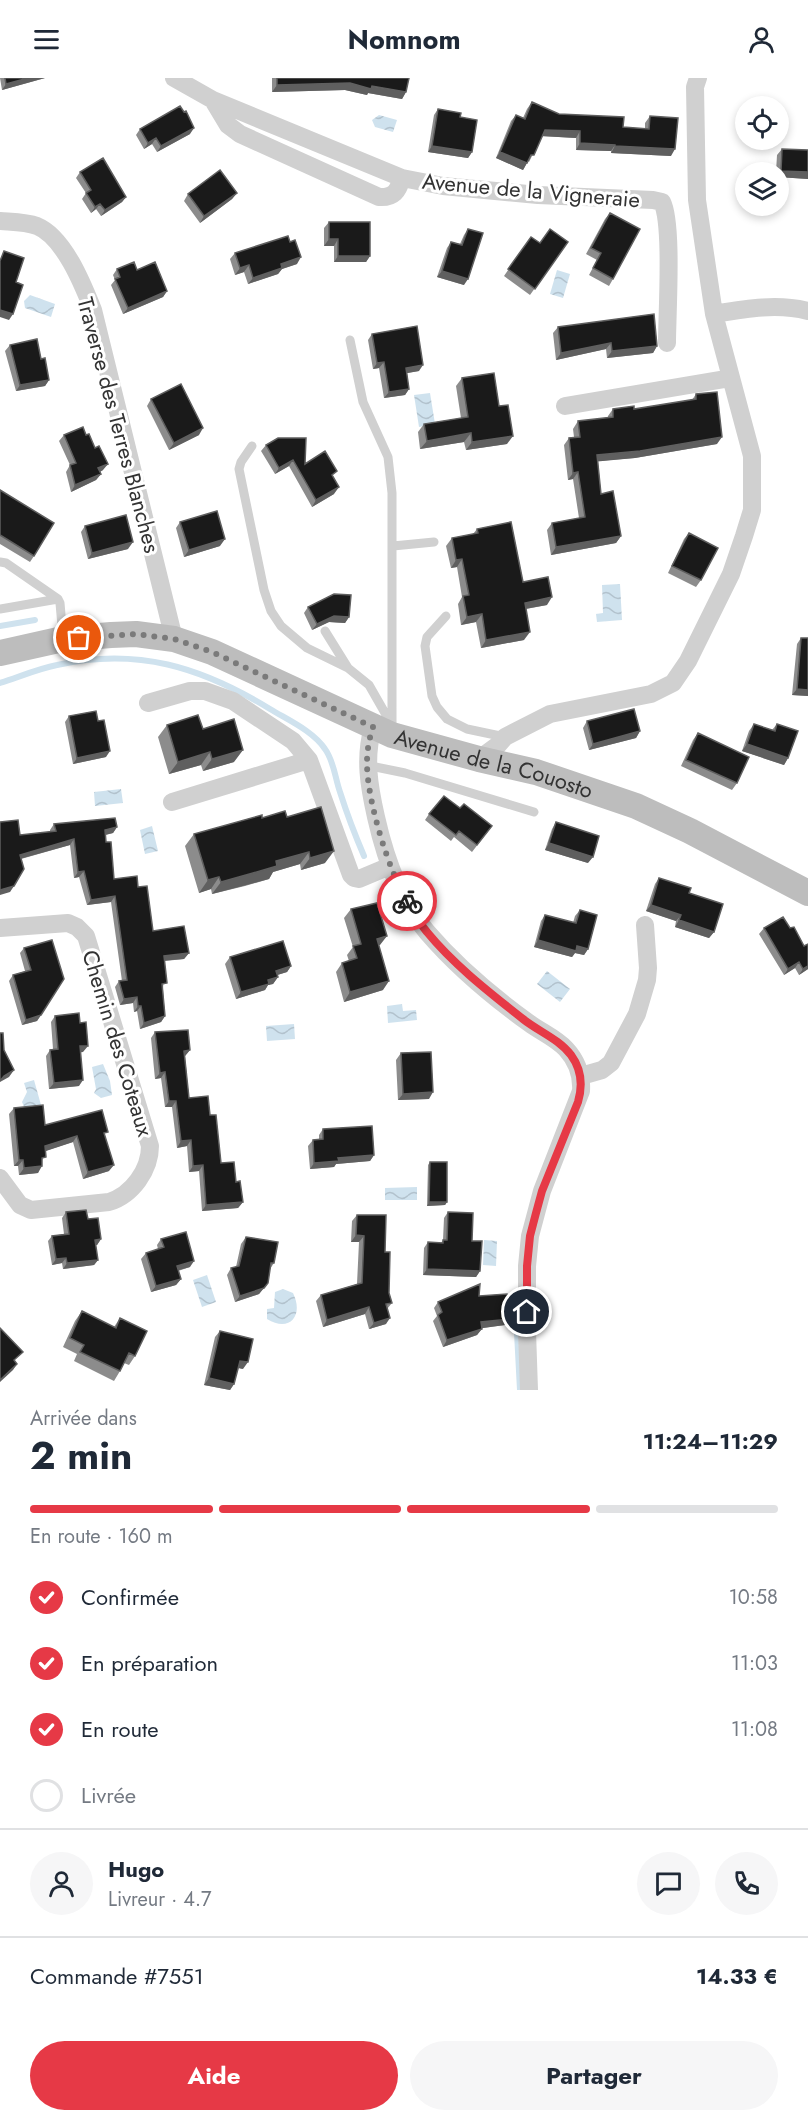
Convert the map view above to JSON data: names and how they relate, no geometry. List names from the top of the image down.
{
  "streets": {
    "main road": ["Avenue de la Couosto"],
    "street": ["Avenue de la Vigneraie", "Traverse des Terres Blanches", "Chemin des Coteaux"]
  },
  "crossings": [
    ["Traverse des Terres Blanches", "Avenue de la Couosto"]
  ],
  "page": {
    "header": "Nomnom",
    "heading": ["2 min", "Arrivée dans", "11:24–11:29"],
    "panel": [
      "Hugo",
      "Livreur · 4.7",
      "Commande #7551",
      "14.33 €"
    ],
    "bar": "En route · 160 m",
    "list": [
      ["Confirmée", "10:58"],
      ["En préparation", "11:03"],
      ["En route", "11:08"],
      "Livrée"
    ],
    "buttons": ["Aide", "Partager"]
  }
}
